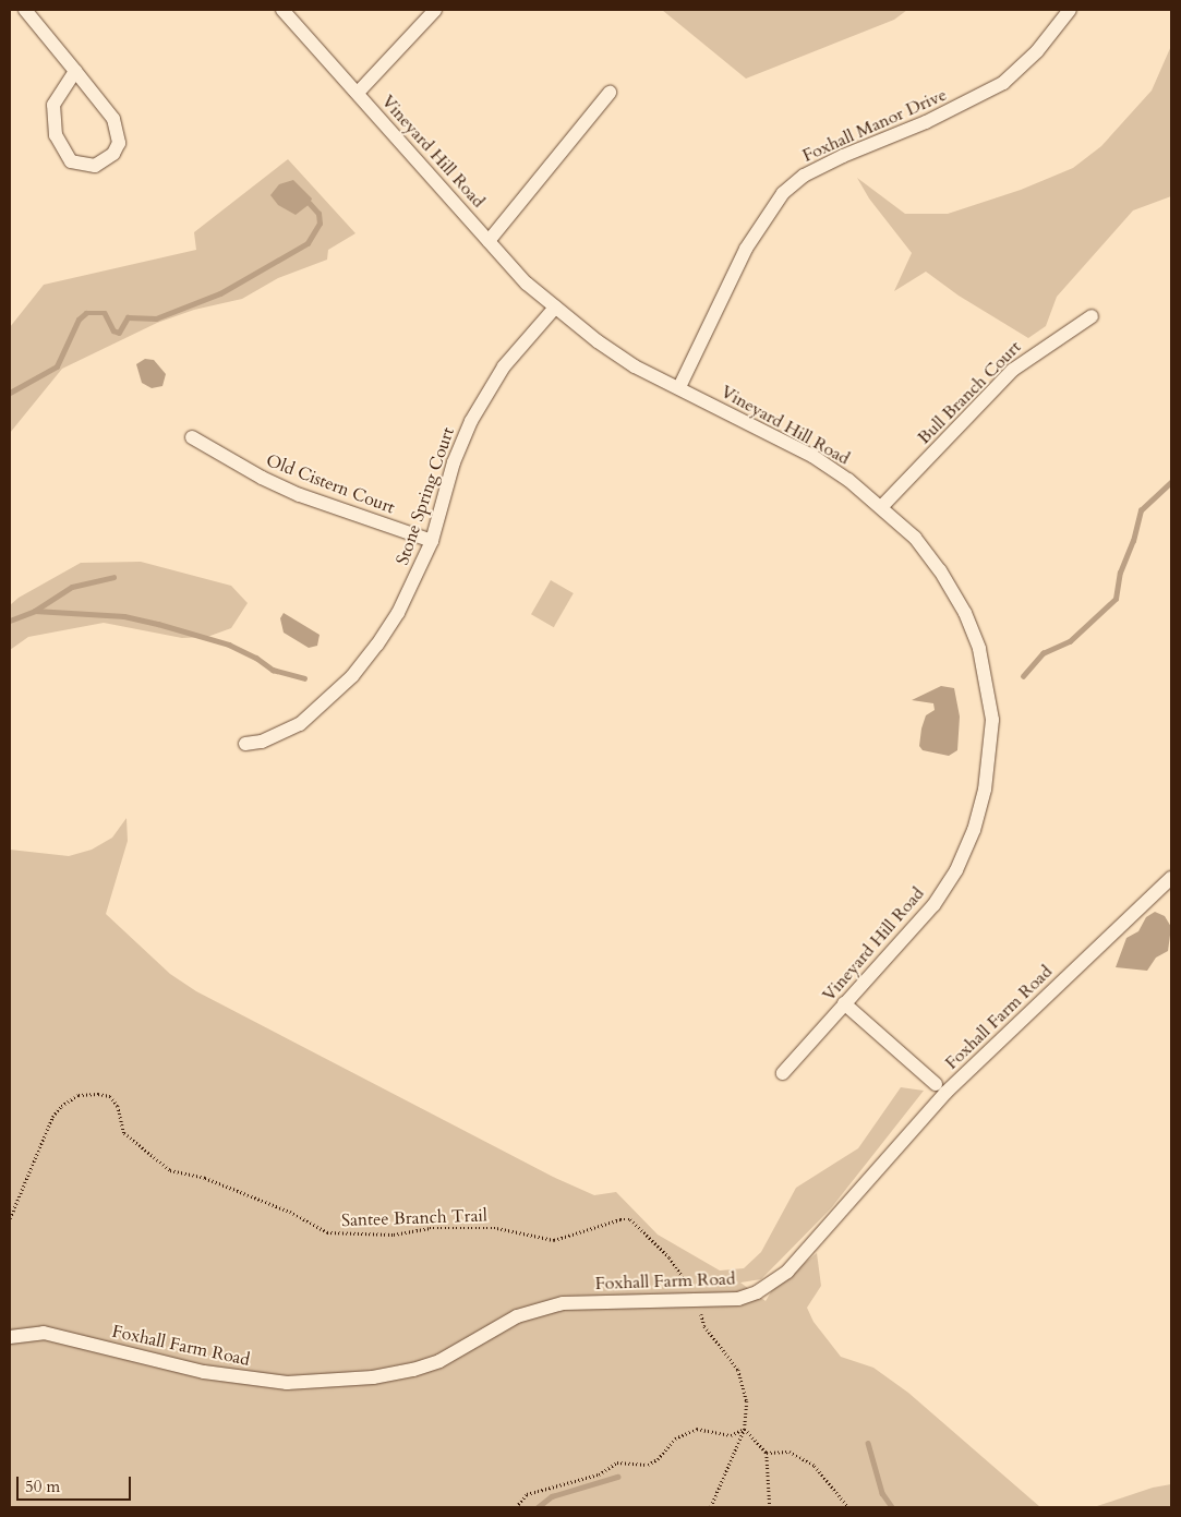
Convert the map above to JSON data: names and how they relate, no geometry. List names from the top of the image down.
{
  "streets": {
    "street": [
      "Foxhall Manor Drive",
      "Vineyard Hill Road",
      "Bull Branch Court",
      "Old Cistern Court",
      "Stone Spring Court",
      "Foxhall Farm Road"
    ],
    "path": ["Santee Branch Trail"]
  },
  "crossings": [
    ["Foxhall Manor Drive", "Vineyard Hill Road"],
    ["Vineyard Hill Road", "Bull Branch Court"],
    ["Vineyard Hill Road", "Stone Spring Court"],
    ["Old Cistern Court", "Stone Spring Court"],
    ["Foxhall Farm Road", "Santee Branch Trail"]
  ],
  "scale_bar": "50 m"
}
